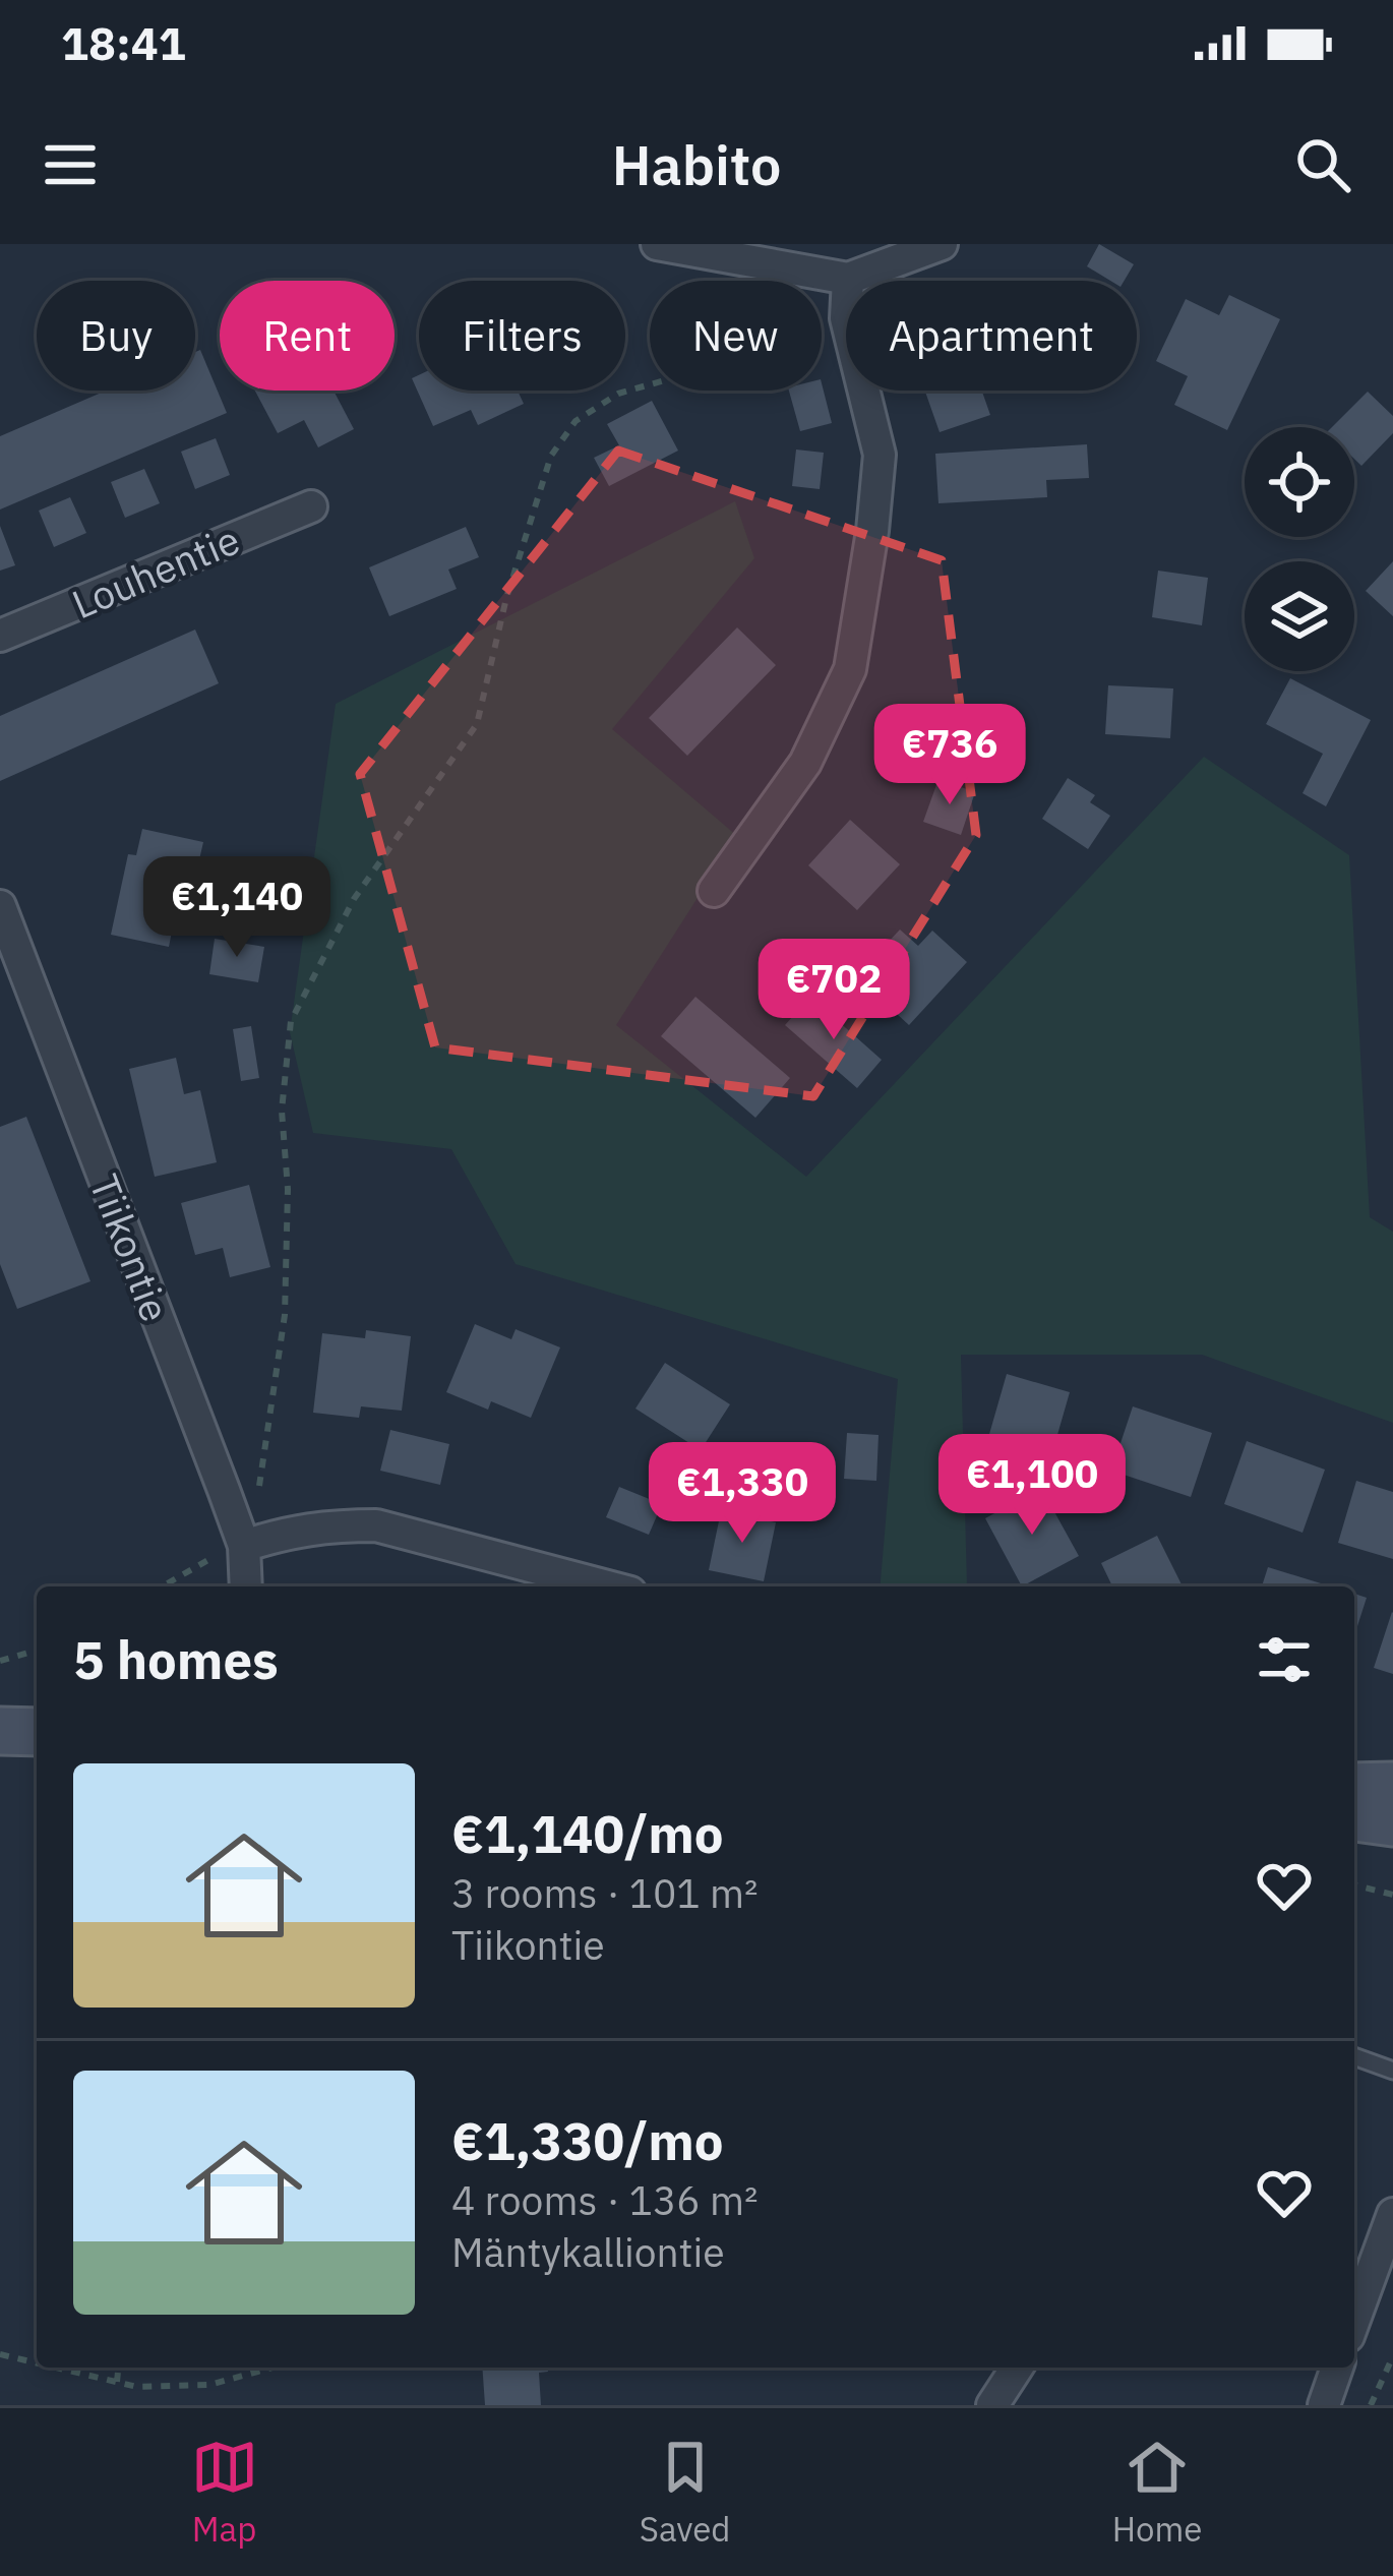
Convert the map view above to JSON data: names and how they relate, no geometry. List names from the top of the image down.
{
  "streets": {
    "street": ["Louhentie", "Tiikontie"]
  },
  "page": {
    "status": "18:41",
    "header": "Habito",
    "chip": [
      "Buy",
      "Rent",
      "Filters",
      "New",
      "Apartment"
    ],
    "price": [
      "€736",
      "€1,140",
      "€702",
      "€1,100",
      "€1,330"
    ],
    "heading": "5 homes",
    "list": [
      {
        "name": "€1,140/mo",
        "note": "3 rooms · 101 m² · Tiikontie"
      },
      {
        "name": "€1,330/mo",
        "note": "4 rooms · 136 m² · Mäntykalliontie"
      }
    ],
    "tabs": ["Map", "Saved", "Home"]
  }
}
